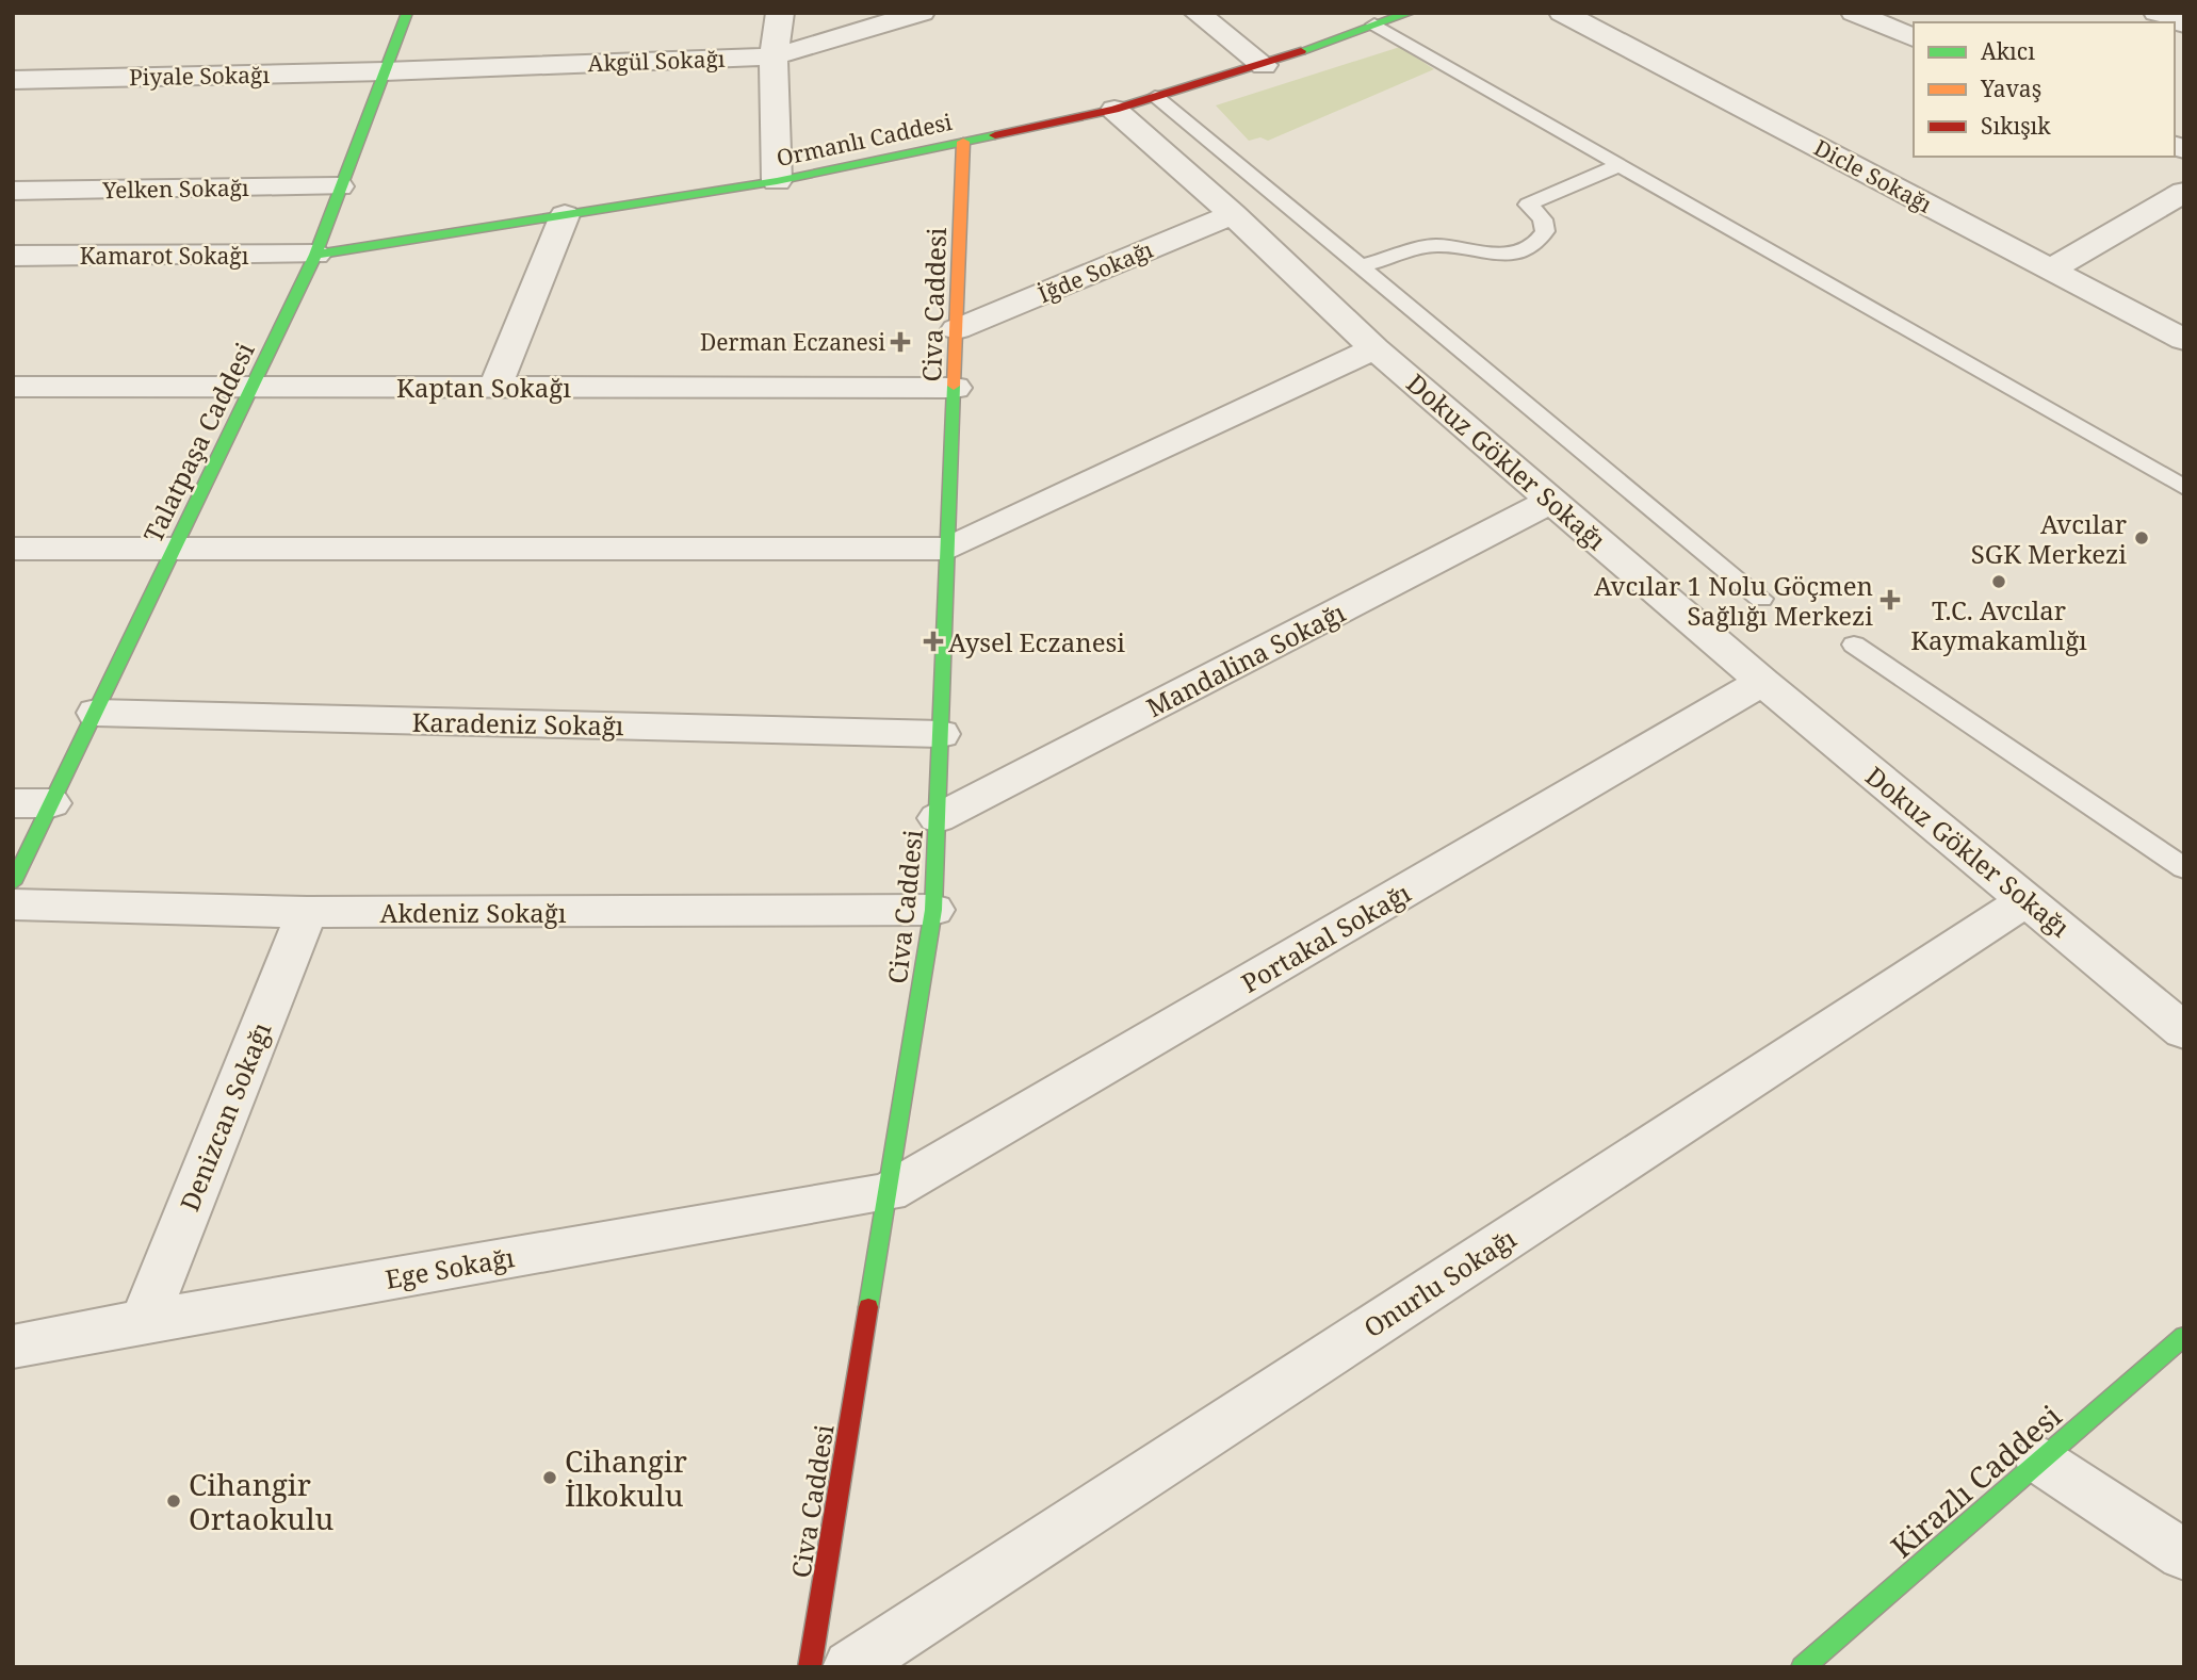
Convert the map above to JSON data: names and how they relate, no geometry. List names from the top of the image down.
{
  "streets": {
    "main road": [
      "Ormanlı Caddesi",
      "Civa Caddesi",
      "Talatpaşa Caddesi",
      "Kirazlı Caddesi"
    ],
    "street": [
      "Akgül Sokağı",
      "Piyale Sokağı",
      "Dicle Sokağı",
      "Yelken Sokağı",
      "Kamarot Sokağı",
      "İğde Sokağı",
      "Kaptan Sokağı",
      "Dokuz Gökler Sokağı",
      "Mandalina Sokağı",
      "Karadeniz Sokağı",
      "Akdeniz Sokağı",
      "Portakal Sokağı",
      "Denizcan Sokağı",
      "Ege Sokağı",
      "Onurlu Sokağı"
    ]
  },
  "crossings": [
    ["Akgül Sokağı", "Piyale Sokağı"],
    ["Akgül Sokağı", "Talatpaşa Caddesi"],
    ["Piyale Sokağı", "Talatpaşa Caddesi"],
    ["Ormanlı Caddesi", "Kamarot Sokağı"],
    ["Ormanlı Caddesi", "Civa Caddesi"],
    ["Ormanlı Caddesi", "Talatpaşa Caddesi"],
    ["Ormanlı Caddesi", "Dokuz Gökler Sokağı"],
    ["Yelken Sokağı", "Talatpaşa Caddesi"],
    ["Kamarot Sokağı", "Talatpaşa Caddesi"],
    ["İğde Sokağı", "Civa Caddesi"],
    ["İğde Sokağı", "Dokuz Gökler Sokağı"],
    ["Civa Caddesi", "Kaptan Sokağı"],
    ["Civa Caddesi", "Mandalina Sokağı"],
    ["Civa Caddesi", "Karadeniz Sokağı"],
    ["Civa Caddesi", "Akdeniz Sokağı"],
    ["Civa Caddesi", "Portakal Sokağı"],
    ["Civa Caddesi", "Ege Sokağı"],
    ["Kaptan Sokağı", "Talatpaşa Caddesi"],
    ["Talatpaşa Caddesi", "Karadeniz Sokağı"],
    ["Dokuz Gökler Sokağı", "Mandalina Sokağı"],
    ["Dokuz Gökler Sokağı", "Portakal Sokağı"],
    ["Dokuz Gökler Sokağı", "Onurlu Sokağı"],
    ["Akdeniz Sokağı", "Denizcan Sokağı"],
    ["Portakal Sokağı", "Ege Sokağı"],
    ["Denizcan Sokağı", "Ege Sokağı"]
  ],
  "places": {
    "health": ["Derman Eczanesi", "Avcılar 1 Nolu Göçmen Sağlığı Merkezi", "Aysel Eczanesi"],
    "other": [
      "Avcılar SGK Merkezi",
      "T.C. Avcılar Kaymakamlığı",
      "Cihangir İlkokulu",
      "Cihangir Ortaokulu"
    ]
  },
  "legend": ["Akıcı", "Yavaş", "Sıkışık"]
}
